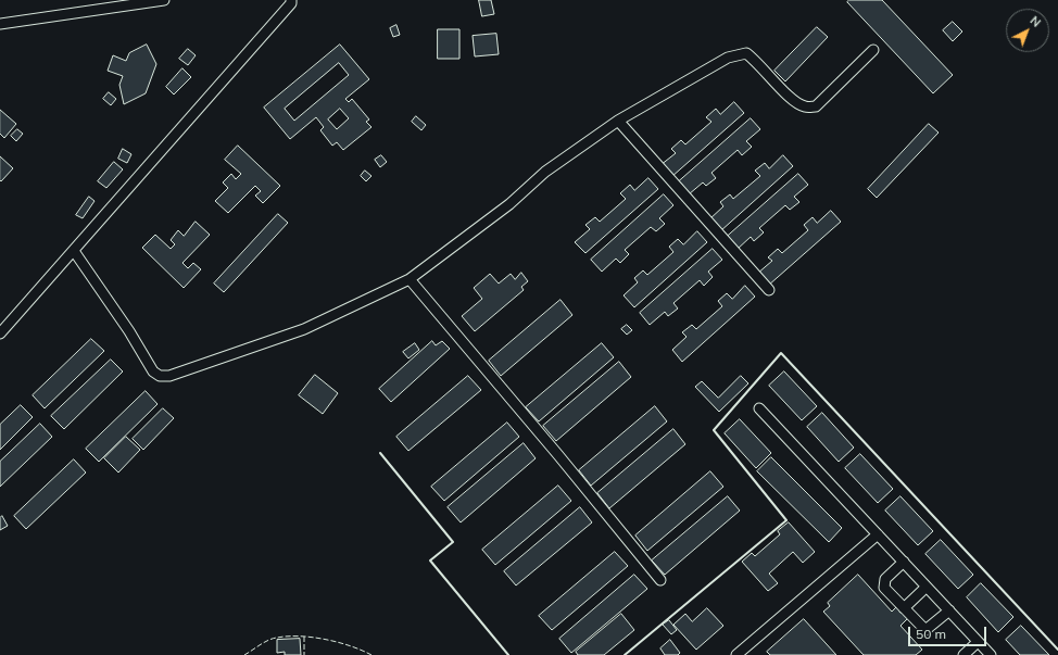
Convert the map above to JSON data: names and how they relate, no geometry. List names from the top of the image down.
{
  "scale_bar": "50 m",
  "north": "top right"
}
